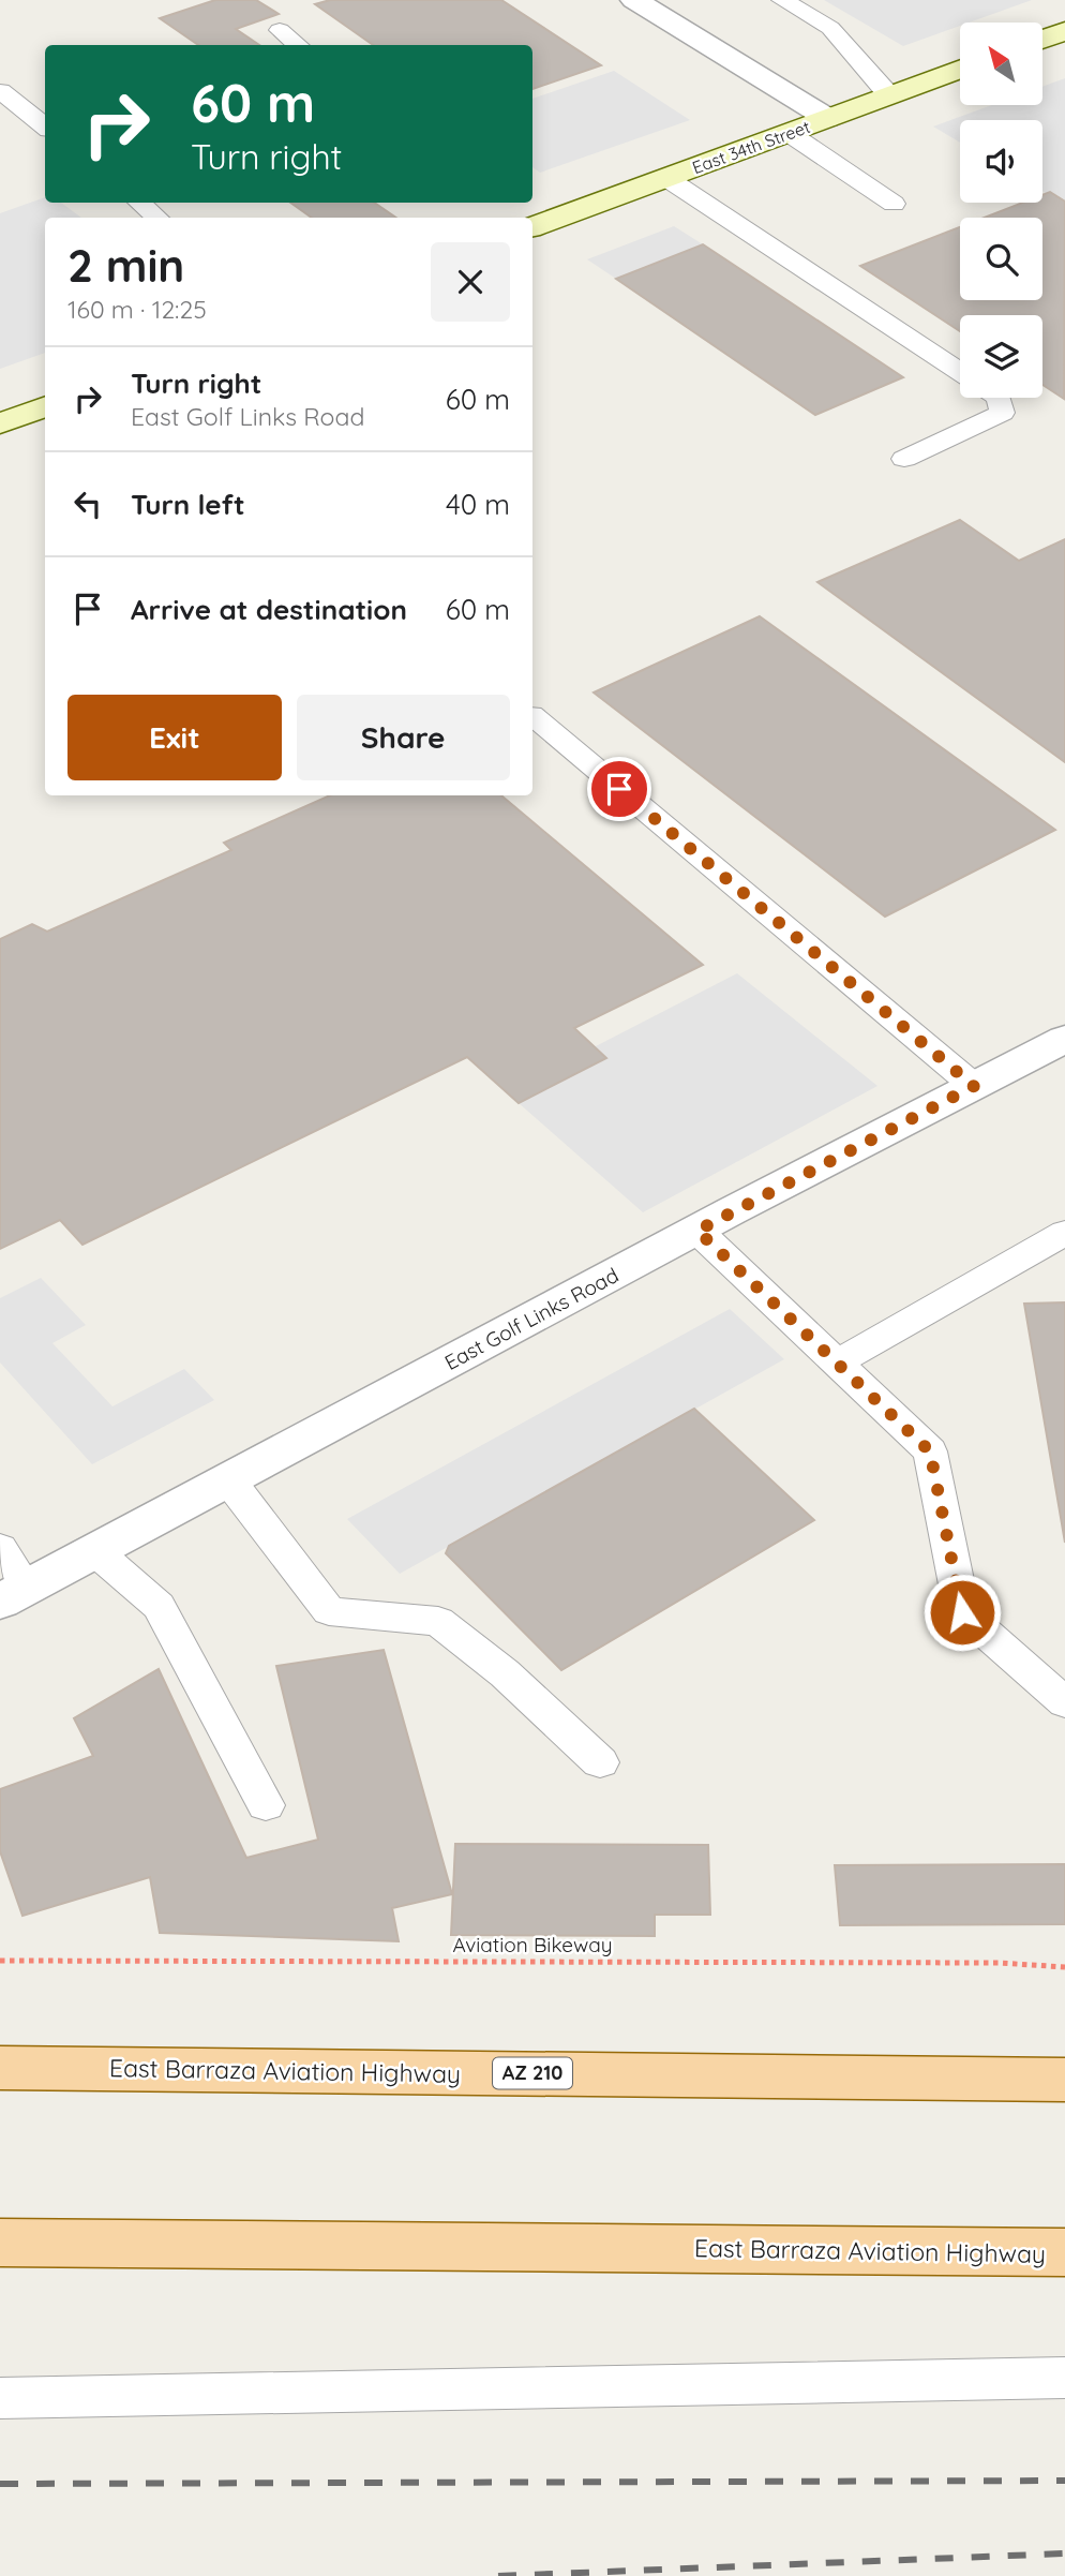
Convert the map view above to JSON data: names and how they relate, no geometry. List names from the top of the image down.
{
  "streets": {
    "main road": ["East Barraza Aviation Highway", "AZ 210"],
    "street": ["East 34th Street", "East Golf Links Road"],
    "path": ["Aviation Bikeway"]
  },
  "north": "top left",
  "page": {
    "turn": ["60 m", "Turn right"],
    "heading": ["2 min", "160 m · 12:25"],
    "list": [
      {
        "name": "Turn right",
        "note": "East Golf Links Road",
        "value": "60 m"
      },
      {
        "name": "Turn left",
        "value": "40 m"
      },
      {
        "name": "Arrive at destination",
        "value": "60 m"
      }
    ],
    "buttons": ["Exit", "Share"]
  }
}
